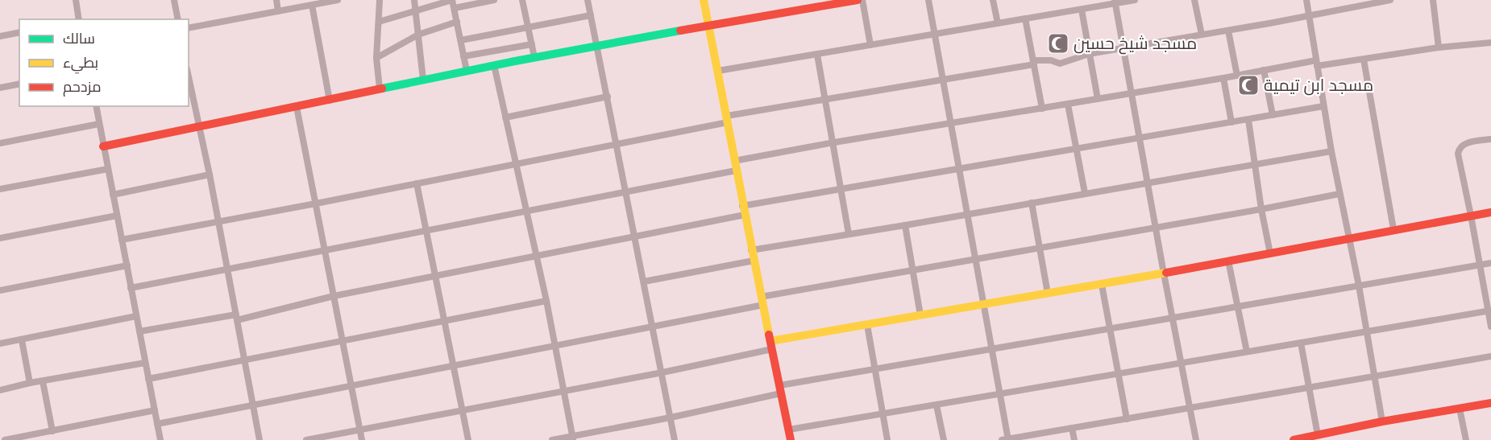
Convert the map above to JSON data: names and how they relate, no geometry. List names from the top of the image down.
{
  "places": {
    "mosque": ["مسجد شيخ حسين", "مسجد ابن تيمية"]
  },
  "legend": ["سالك", "بطيء", "مزدحم"]
}
